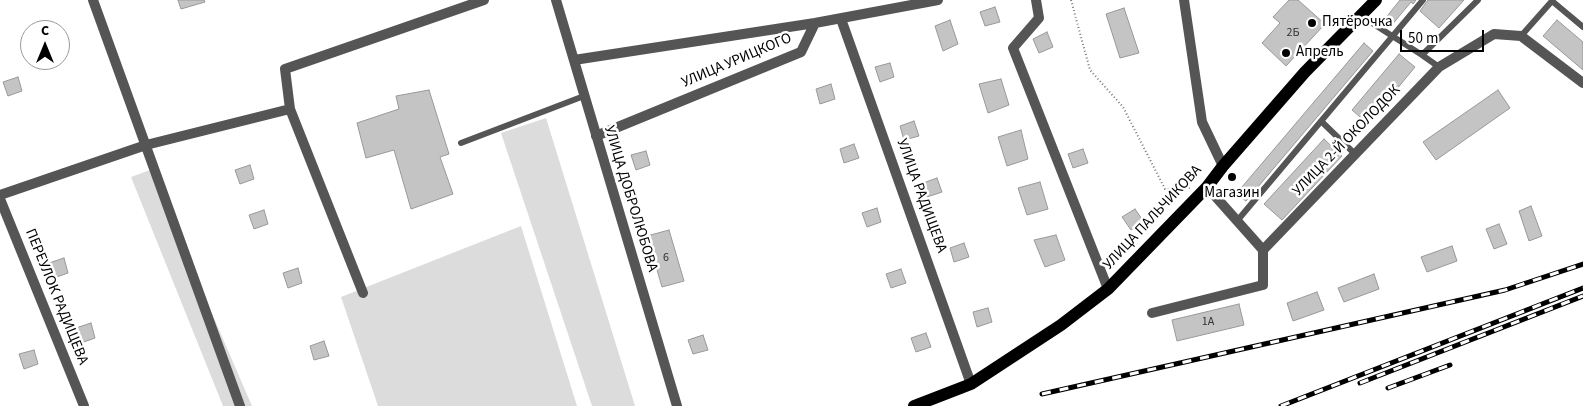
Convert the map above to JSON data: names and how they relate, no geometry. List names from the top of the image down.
{
  "streets": {
    "main road": ["УЛИЦА ПАЛЬЧИКОВА"],
    "street": [
      "УЛИЦА УРИЦКОГО",
      "УЛИЦА 2-Й ОКОЛОДОК",
      "УЛИЦА РАДИЩЕВА",
      "УЛИЦА ДОБРОЛЮБОВА",
      "ПЕРЕУЛОК РАДИЩЕВА"
    ]
  },
  "crossings": [
    ["УЛИЦА УРИЦКОГО", "УЛИЦА ДОБРОЛЮБОВА"],
    ["УЛИЦА РАДИЩЕВА", "УЛИЦА ПАЛЬЧИКОВА"]
  ],
  "places": ["Пятёрочка", "Апрель", "Магазин"],
  "house_numbers": ["2Б", "6", "1А"],
  "scale_bar": "50 m",
  "north": "top"
}
